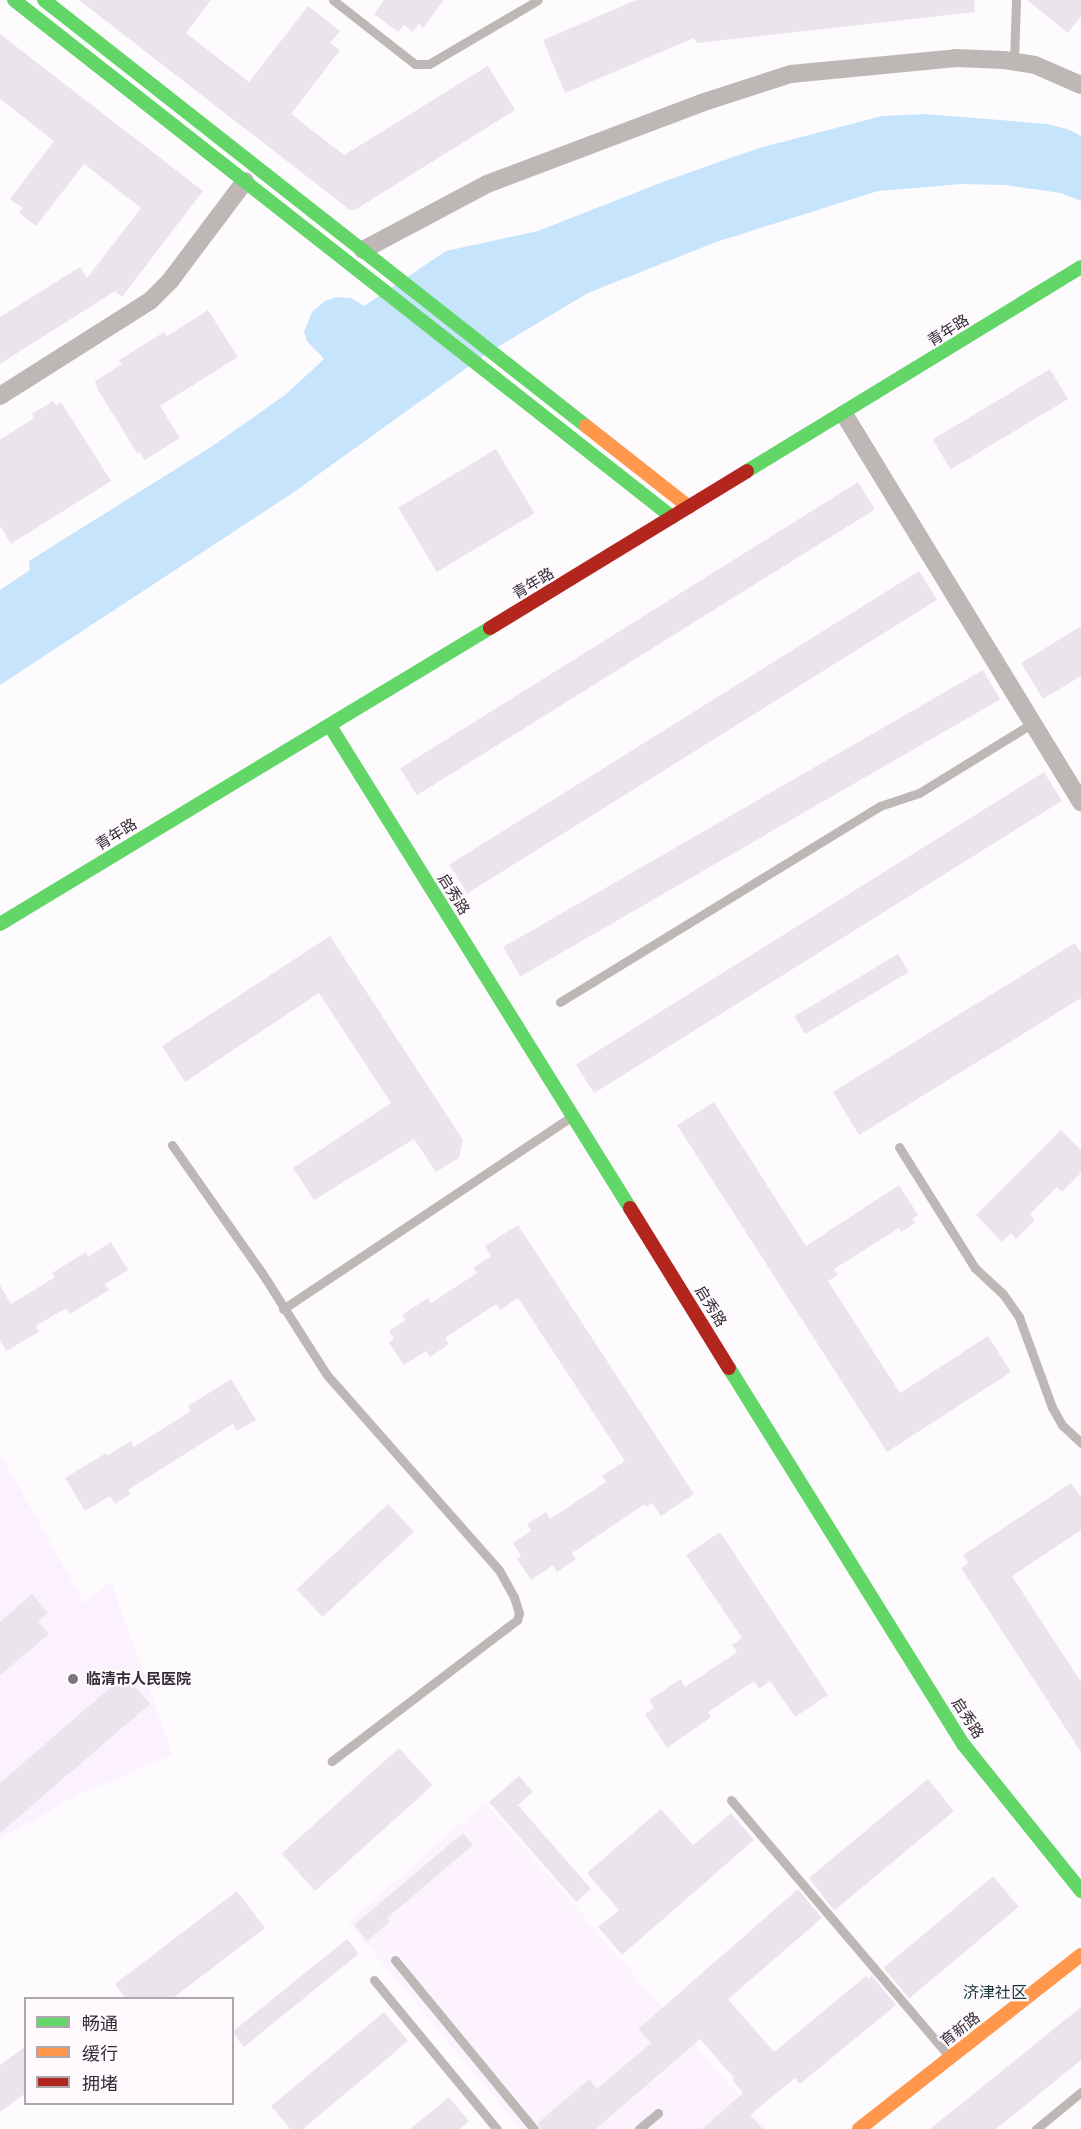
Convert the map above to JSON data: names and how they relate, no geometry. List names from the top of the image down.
{
  "streets": {
    "street": ["青年路", "启秀路", "育新路"]
  },
  "crossings": [
    ["青年路", "启秀路"]
  ],
  "districts": ["济津社区"],
  "places": ["临清市人民医院"],
  "legend": ["畅通", "缓行", "拥堵"]
}
